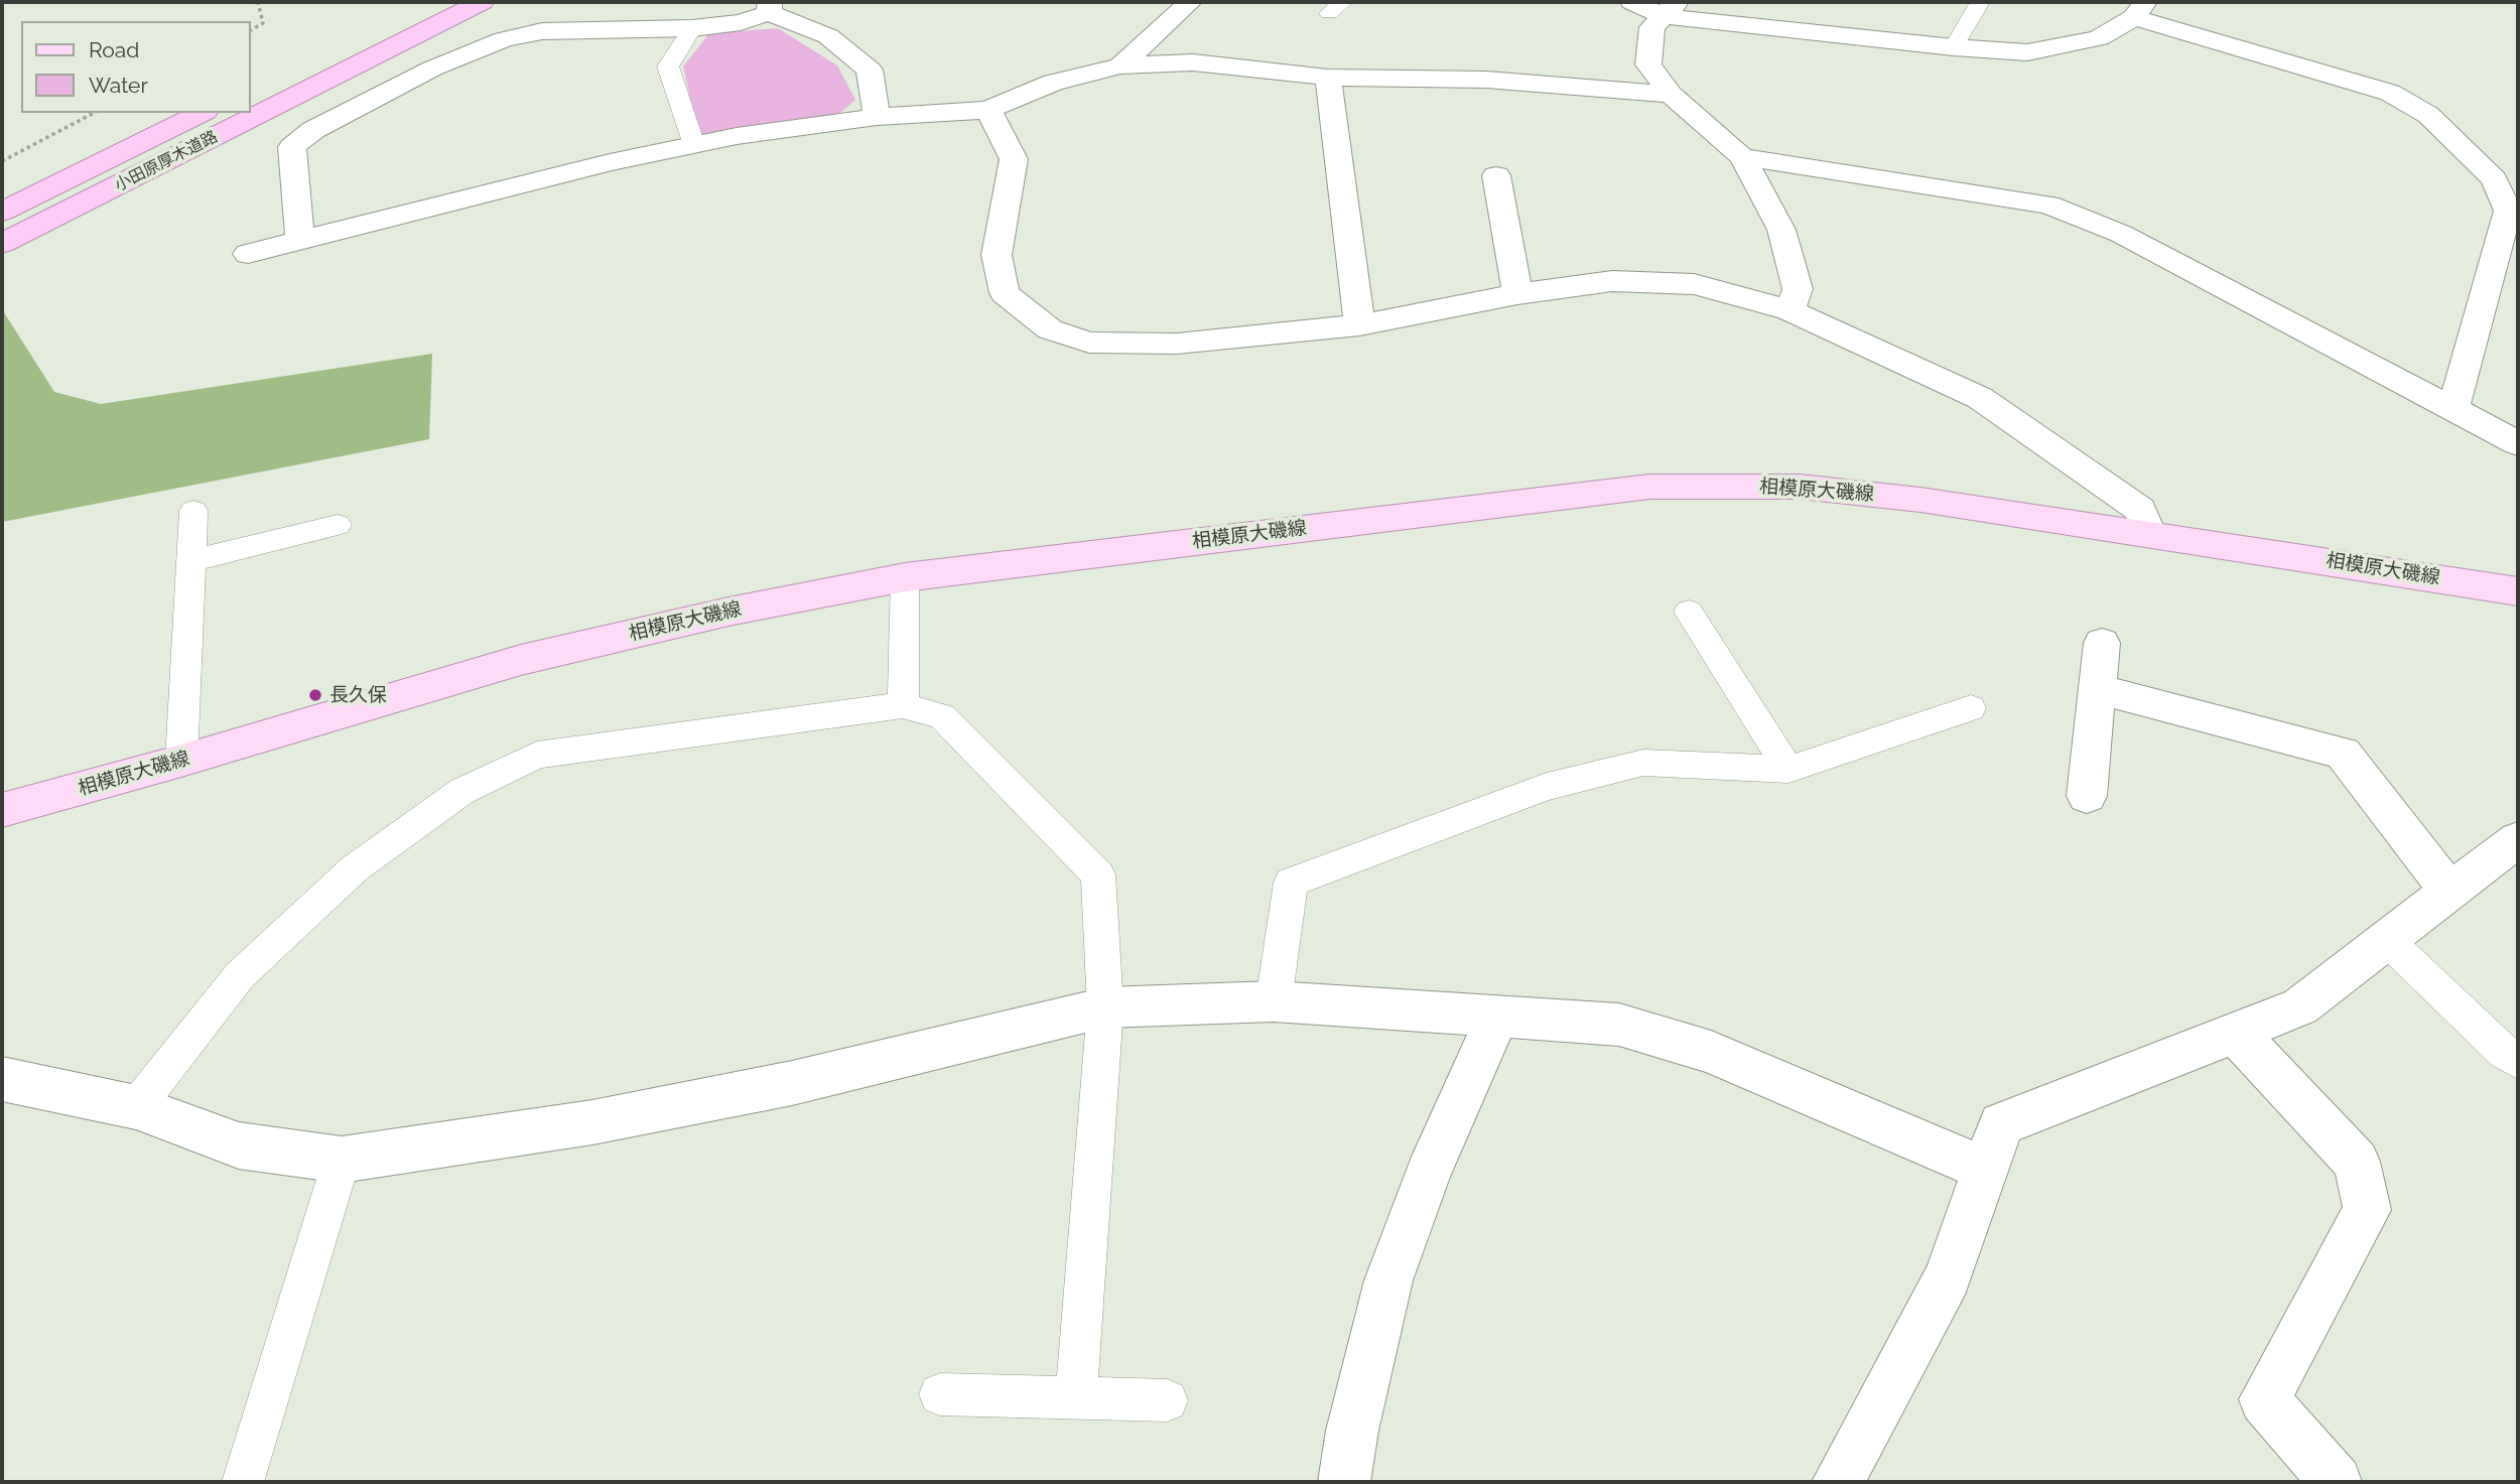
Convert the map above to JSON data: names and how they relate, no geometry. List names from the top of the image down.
{
  "streets": {
    "highway": ["小田原厚木道路"],
    "main road": ["相模原大磯線"]
  },
  "places": ["長久保"],
  "legend": ["Road", "Water"]
}
